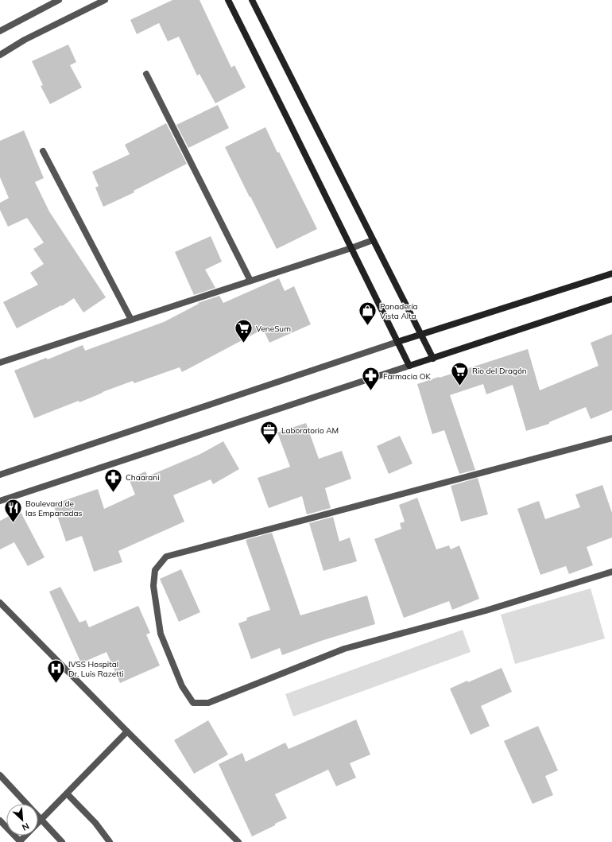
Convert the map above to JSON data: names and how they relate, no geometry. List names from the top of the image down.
{
  "places": {
    "shop": ["Panadería Vista Alta"],
    "supermarket": ["VeneSum", "Rio del Dragón"],
    "pharmacy": ["Farmacia OK", "Chaarani"],
    "office": ["Laboratorio AM"],
    "restaurant": ["Boulevard de las Empanadas"],
    "hospital": ["IVSS Hospital Dr. Luis Razetti"]
  },
  "north": "bottom right"
}
